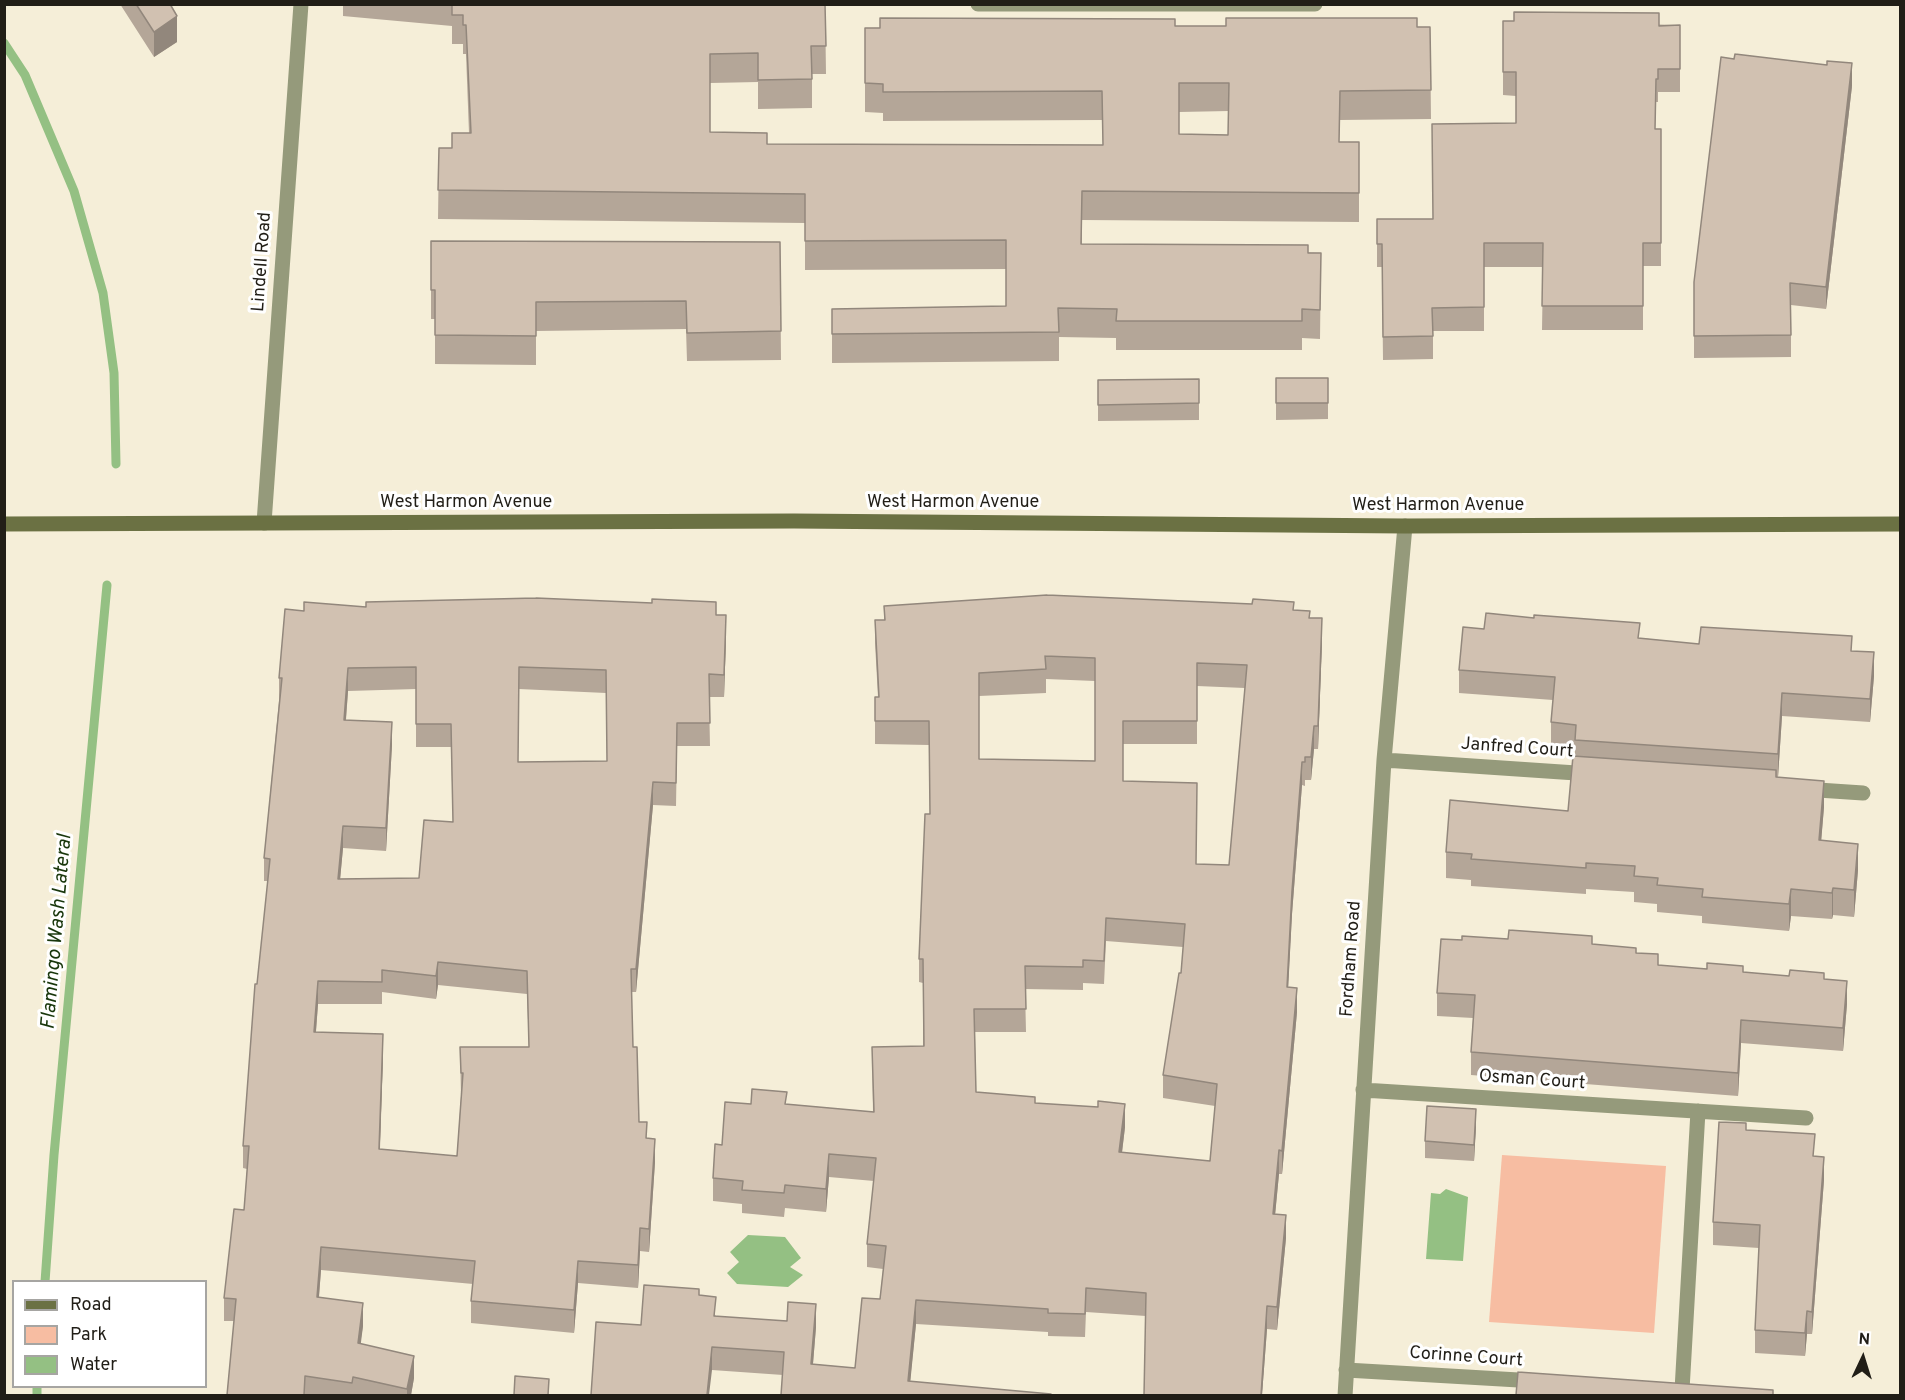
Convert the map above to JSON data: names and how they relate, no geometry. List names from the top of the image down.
{
  "streets": {
    "main road": ["West Harmon Avenue"],
    "street": [
      "Lindell Road",
      "Janfred Court",
      "Fordham Road",
      "Osman Court",
      "Corinne Court"
    ]
  },
  "crossings": [
    ["Lindell Road", "West Harmon Avenue"],
    ["West Harmon Avenue", "Fordham Road"],
    ["Janfred Court", "Fordham Road"],
    ["Fordham Road", "Osman Court"],
    ["Fordham Road", "Corinne Court"]
  ],
  "water": ["Flamingo Wash Lateral"],
  "legend": ["Road", "Park", "Water"],
  "north": "top"
}
